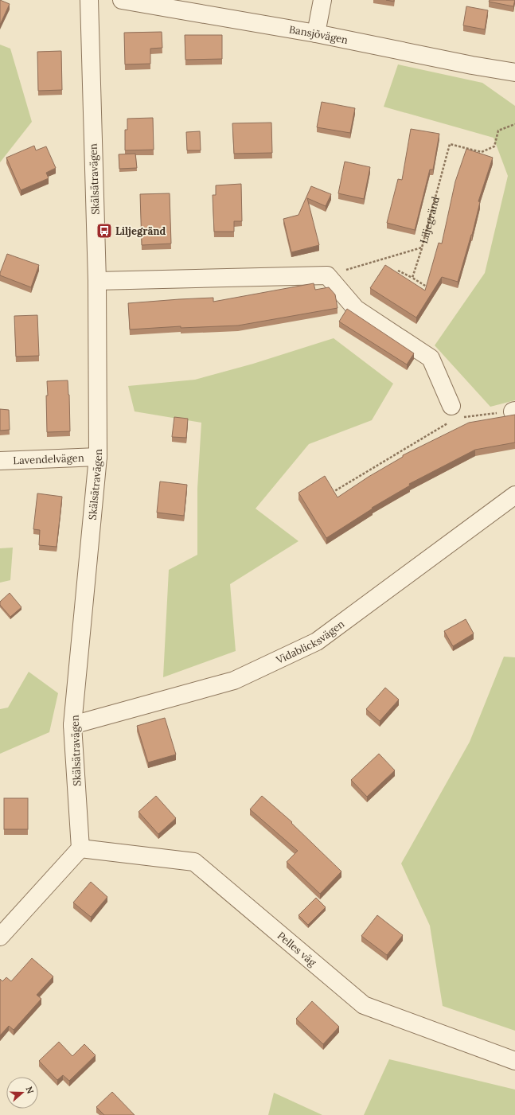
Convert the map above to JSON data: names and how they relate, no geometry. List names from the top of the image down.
{
  "streets": {
    "street": [
      "Bansjövägen",
      "Skälsätravägen",
      "Lavendelvägen",
      "Vidablicksvägen",
      "Pelles väg"
    ],
    "path": ["Liljegränd"]
  },
  "crossings": [
    ["Skälsätravägen", "Lavendelvägen"],
    ["Skälsätravägen", "Vidablicksvägen"],
    ["Skälsätravägen", "Pelles väg"]
  ],
  "places": {
    "bus stop": ["Liljegränd"]
  },
  "north": "right"
}
